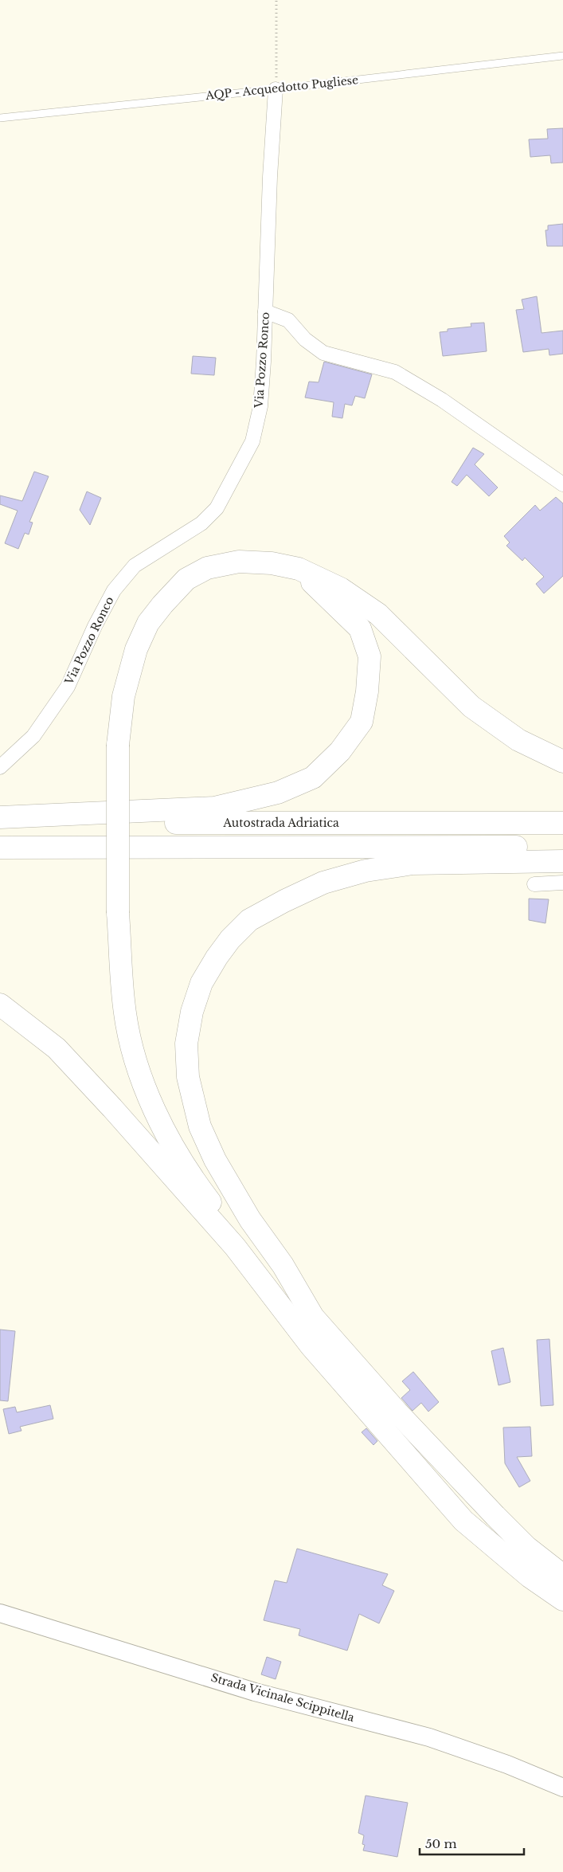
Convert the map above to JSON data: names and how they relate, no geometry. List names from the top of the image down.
{
  "streets": {
    "highway": ["Autostrada Adriatica"],
    "street": ["Via Pozzo Ronco", "Strada Vicinale Scippitella"],
    "lane": ["AQP - Acquedotto Pugliese"]
  },
  "crossings": [
    ["AQP - Acquedotto Pugliese", "Via Pozzo Ronco"]
  ],
  "scale_bar": "50 m"
}
